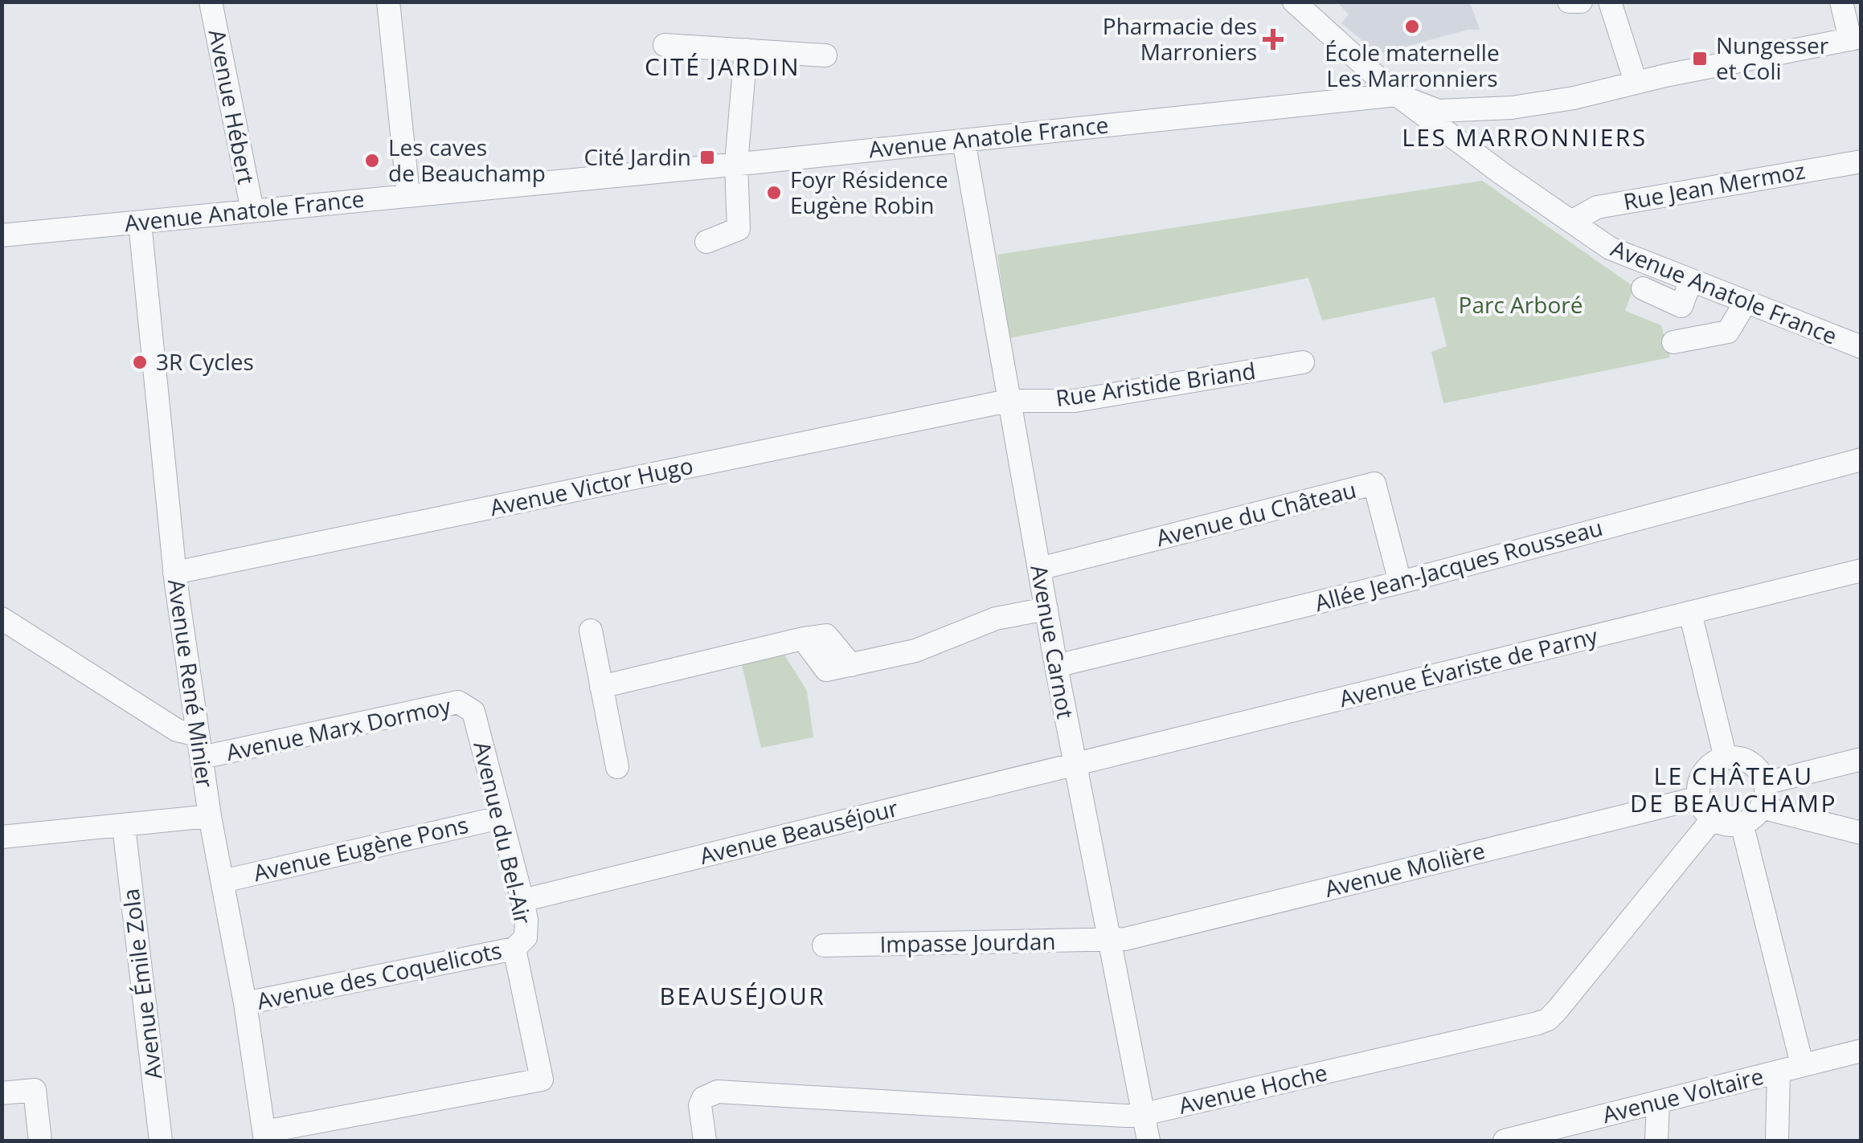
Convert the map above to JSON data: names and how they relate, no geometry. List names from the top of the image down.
{
  "streets": {
    "street": [
      "Avenue Hébert",
      "Avenue Anatole France",
      "Rue Jean Mermoz",
      "Rue Aristide Briand",
      "Avenue Victor Hugo",
      "Avenue du Château",
      "Allée Jean-Jacques Rousseau",
      "Avenue Carnot",
      "Avenue Évariste de Parny",
      "Avenue René Minier",
      "Avenue Marx Dormoy",
      "Avenue Beauséjour",
      "Avenue du Bel-Air",
      "Avenue Eugène Pons",
      "Avenue Molière",
      "Impasse Jourdan",
      "Avenue des Coquelicots",
      "Avenue Émile Zola",
      "Avenue Hoche",
      "Avenue Voltaire"
    ]
  },
  "crossings": [
    ["Avenue Hébert", "Avenue Anatole France"],
    ["Avenue Anatole France", "Rue Jean Mermoz"],
    ["Avenue Anatole France", "Avenue Carnot"],
    ["Avenue Anatole France", "Avenue René Minier"],
    ["Rue Aristide Briand", "Avenue Victor Hugo"],
    ["Rue Aristide Briand", "Avenue Carnot"],
    ["Avenue Victor Hugo", "Avenue Carnot"],
    ["Avenue Victor Hugo", "Avenue René Minier"],
    ["Avenue du Château", "Allée Jean-Jacques Rousseau"],
    ["Avenue du Château", "Avenue Carnot"],
    ["Allée Jean-Jacques Rousseau", "Avenue Carnot"],
    ["Avenue Carnot", "Avenue Évariste de Parny"],
    ["Avenue Carnot", "Avenue Beauséjour"],
    ["Avenue Carnot", "Avenue Molière"],
    ["Avenue Carnot", "Impasse Jourdan"],
    ["Avenue Carnot", "Avenue Hoche"],
    ["Avenue Évariste de Parny", "Avenue Beauséjour"],
    ["Avenue René Minier", "Avenue Marx Dormoy"],
    ["Avenue René Minier", "Avenue Eugène Pons"],
    ["Avenue René Minier", "Avenue des Coquelicots"],
    ["Avenue Marx Dormoy", "Avenue du Bel-Air"],
    ["Avenue Beauséjour", "Avenue du Bel-Air"],
    ["Avenue du Bel-Air", "Avenue Eugène Pons"],
    ["Avenue du Bel-Air", "Avenue des Coquelicots"],
    ["Avenue Molière", "Impasse Jourdan"],
    ["Avenue Molière", "Avenue Hoche"]
  ],
  "districts": [
    "CITÉ JARDIN",
    "LES MARRONNIERS",
    "LE CHÂTEAU DE BEAUCHAMP",
    "BEAUSÉJOUR"
  ],
  "parks": ["Parc Arboré"],
  "places": {
    "other": [
      "École maternelle Les Marronniers",
      "Les caves de Beauchamp",
      "Foyr Résidence Eugène Robin",
      "3R Cycles"
    ],
    "health": ["Pharmacie des Marroniers"],
    "transit": ["Nungesser et Coli", "Cité Jardin"]
  }
}
